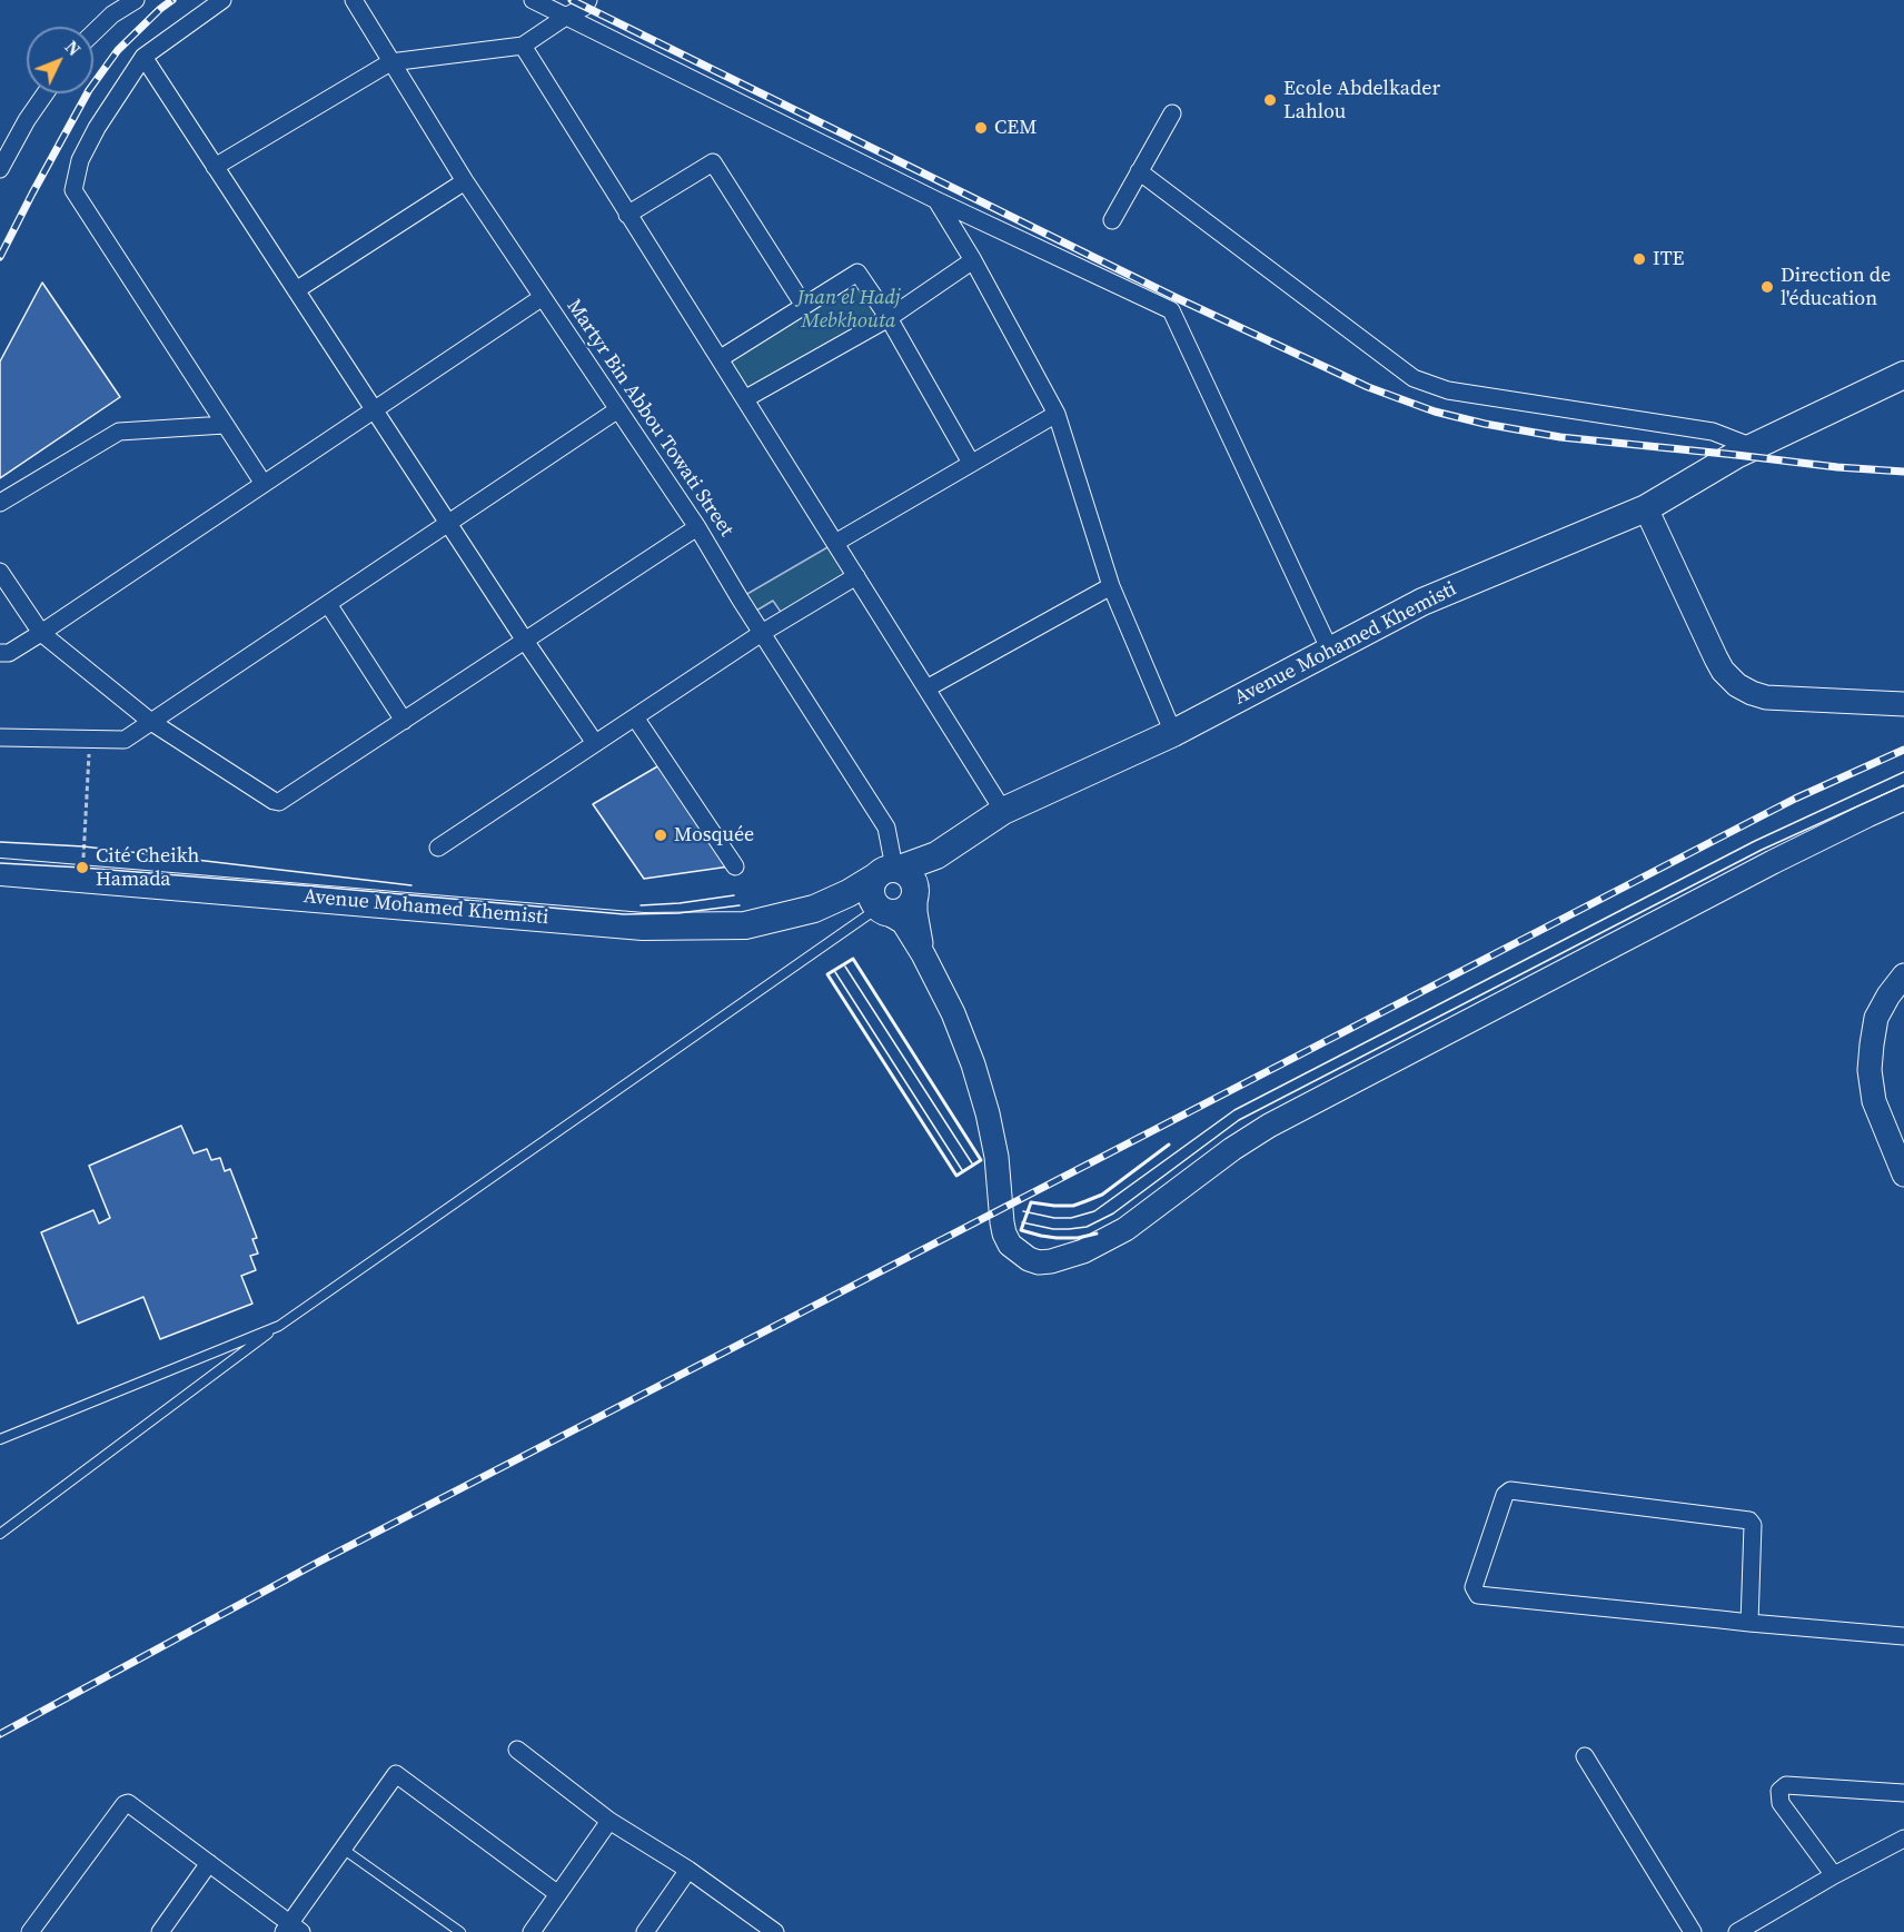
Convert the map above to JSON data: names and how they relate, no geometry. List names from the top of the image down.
{
  "streets": {
    "main road": ["Avenue Mohamed Khemisti"],
    "street": ["Martyr Bin Abbou Towati Street"]
  },
  "crossings": [
    ["Martyr Bin Abbou Towati Street", "Avenue Mohamed Khemisti"]
  ],
  "parks": ["Jnan el Hadj Mebkhouta"],
  "places": [
    "Ecole Abdelkader Lahlou",
    "CEM",
    "ITE",
    "Direction de l'éducation",
    "Mosquée",
    "Cité Cheikh Hamada"
  ],
  "north": "top right"
}
